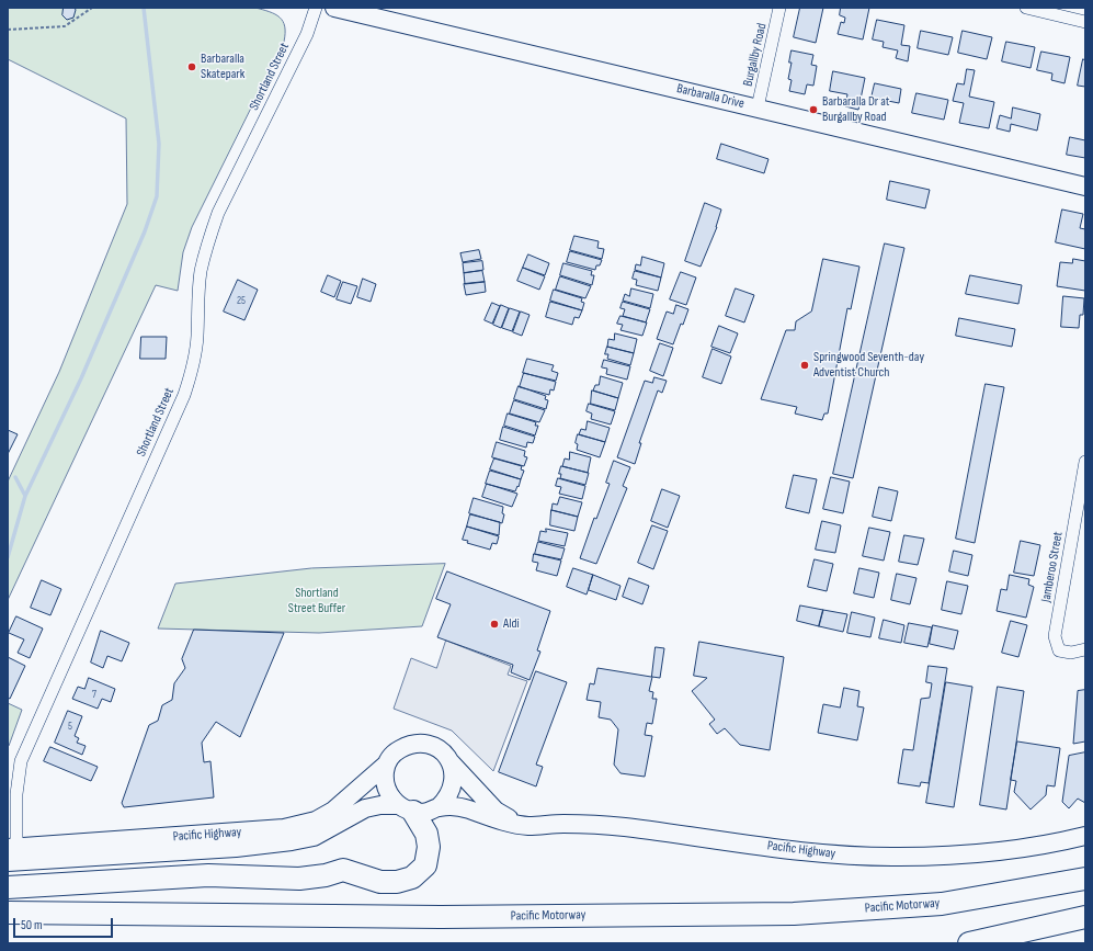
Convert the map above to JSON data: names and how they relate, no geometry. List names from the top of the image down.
{
  "streets": {
    "highway": ["Pacific Motorway"],
    "street": [
      "Burgallby Road",
      "Shortland Street",
      "Barbaralla Drive",
      "Jamberoo Street",
      "Pacific Highway"
    ]
  },
  "crossings": [
    ["Burgallby Road", "Barbaralla Drive"],
    ["Shortland Street", "Pacific Highway"]
  ],
  "parks": ["Shortland Street Buffer"],
  "places": [
    "Barbaralla Skatepark",
    "Barbaralla Dr at Burgallby Road",
    "Springwood Seventh-day Adventist Church",
    "Aldi"
  ],
  "house_numbers": ["25", "7", "5"],
  "scale_bar": "50 m"
}
